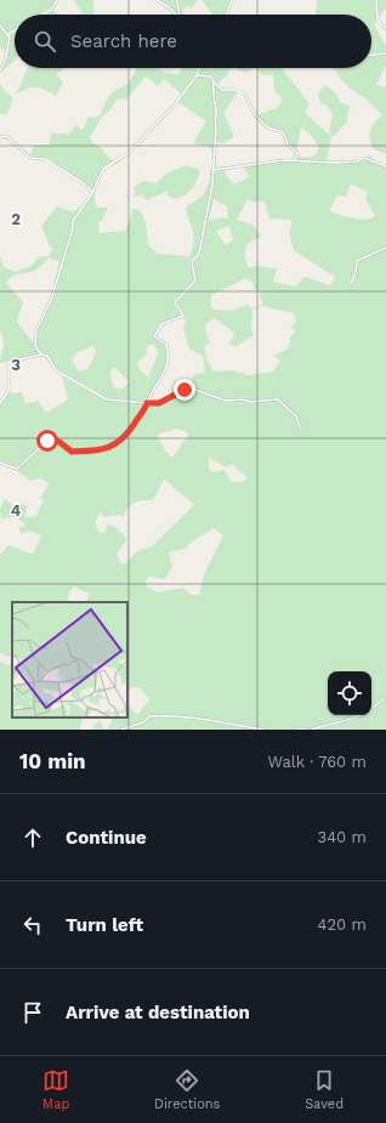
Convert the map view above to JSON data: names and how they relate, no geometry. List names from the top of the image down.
{
  "page": {
    "search": "Search here",
    "heading": ["10 min", "Walk · 760 m"],
    "list": [
      ["Continue", "340 m"],
      ["Turn left", "420 m"],
      "Arrive at destination"
    ],
    "nav": ["Map", "Directions", "Saved"]
  },
  "grid": {
    "rows": ["2", "3", "4"]
  }
}
